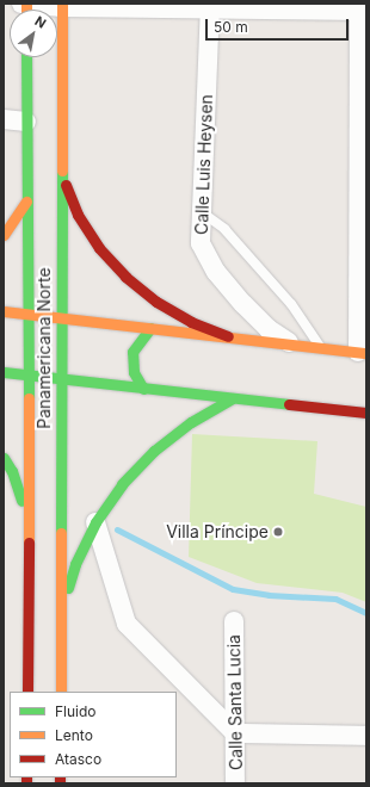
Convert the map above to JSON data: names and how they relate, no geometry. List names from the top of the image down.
{
  "streets": {
    "main road": ["Panamericana Norte"],
    "street": ["Calle Luis Heysen", "Calle Santa Lucia"]
  },
  "places": ["Villa Príncipe"],
  "legend": ["Fluido", "Lento", "Atasco"],
  "scale_bar": "50 m",
  "north": "top right"
}
